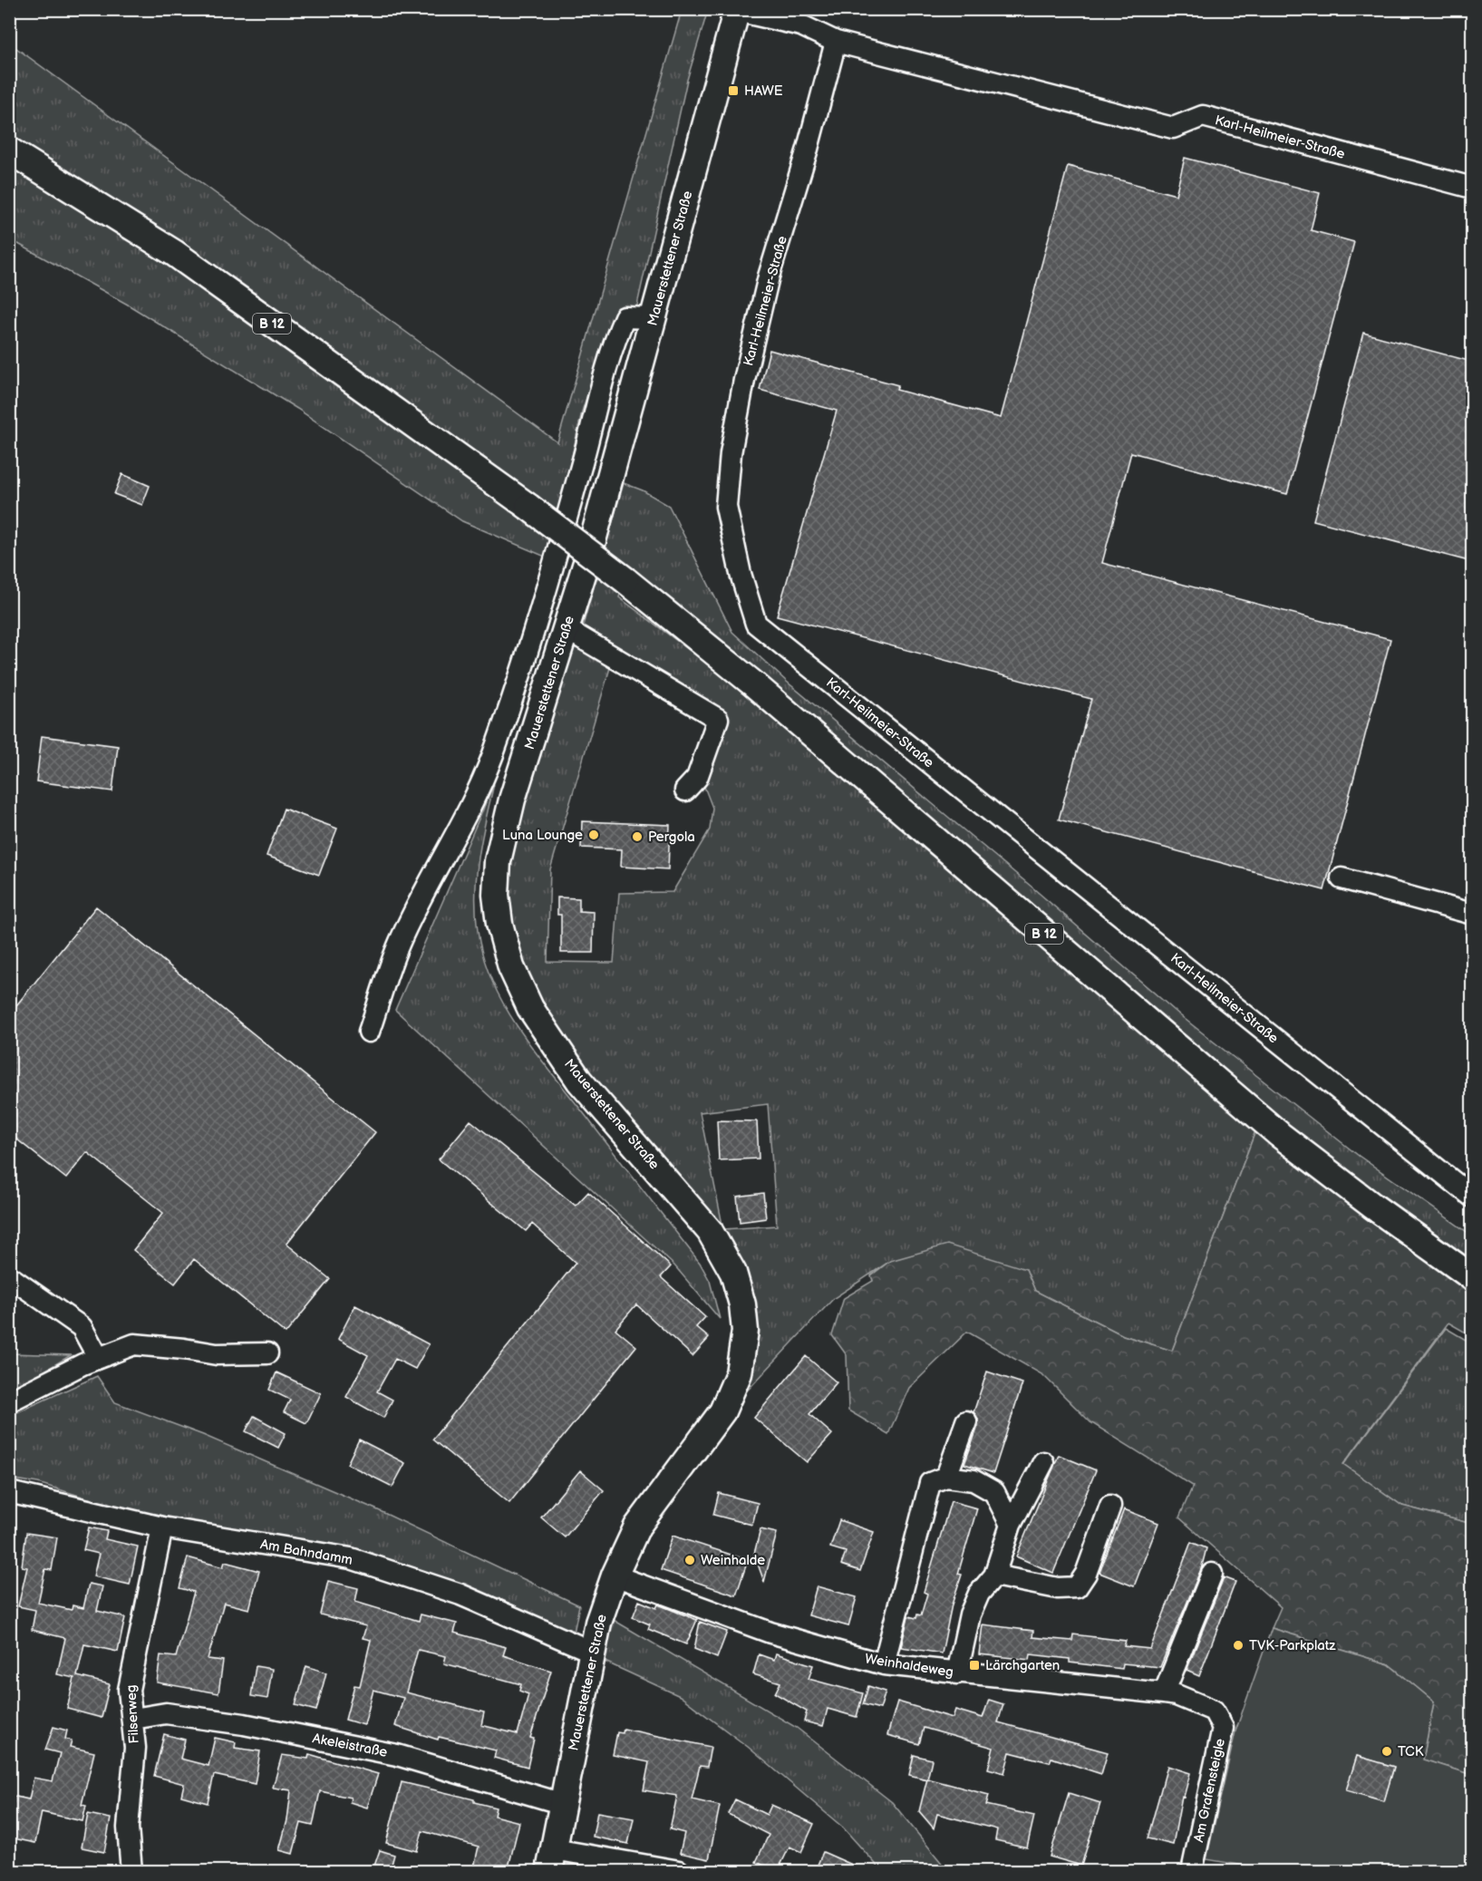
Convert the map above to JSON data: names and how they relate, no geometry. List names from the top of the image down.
{
  "streets": {
    "main road": ["Mauerstettener Straße", "B 12"],
    "street": [
      "Karl-Heilmeier-Straße",
      "Am Bahndamm",
      "Weinhaldeweg",
      "Filserweg",
      "Akeleistraße",
      "Am Grafensteigle"
    ]
  },
  "crossings": [
    ["Karl-Heilmeier-Straße", "Mauerstettener Straße"],
    ["Mauerstettener Straße", "Am Bahndamm"],
    ["Mauerstettener Straße", "Weinhaldeweg"],
    ["Mauerstettener Straße", "Akeleistraße"],
    ["Am Bahndamm", "Filserweg"],
    ["Weinhaldeweg", "Am Grafensteigle"],
    ["Filserweg", "Akeleistraße"]
  ],
  "places": {
    "transit": ["HAWE", "Lärchgarten"],
    "other": [
      "Luna Lounge",
      "Pergola",
      "Weinhalde",
      "TVK-Parkplatz",
      "TCK"
    ]
  }
}
